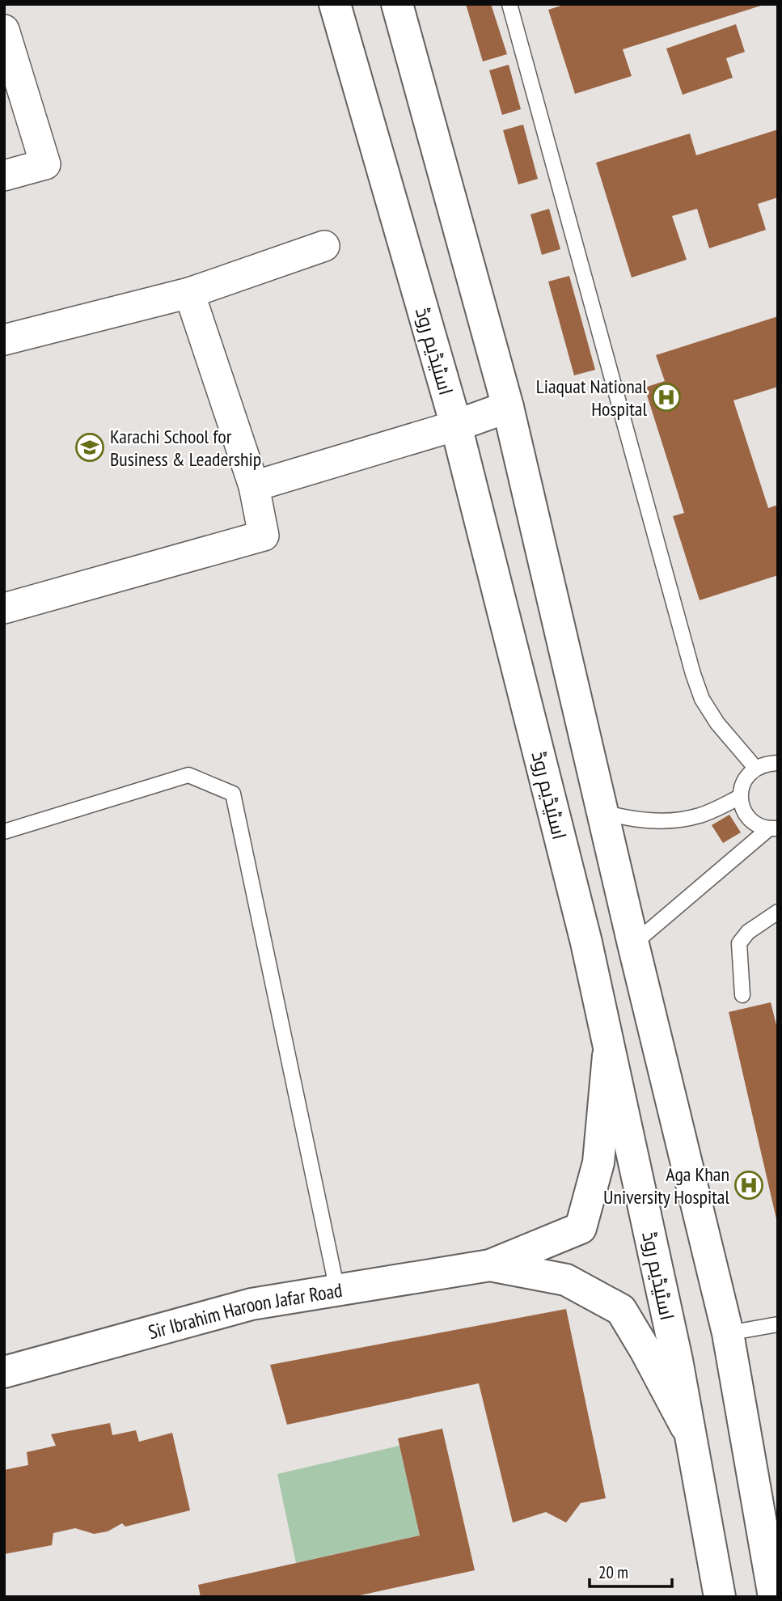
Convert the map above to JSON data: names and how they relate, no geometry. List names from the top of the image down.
{
  "streets": {
    "main road": ["اسٹیڈیم روڈ", "Sir Ibrahim Haroon Jafar Road"]
  },
  "places": {
    "hospital": ["Liaquat National Hospital", "Aga Khan University Hospital"],
    "school or university": ["Karachi School for Business & Leadership"]
  },
  "scale_bar": "20 m"
}
